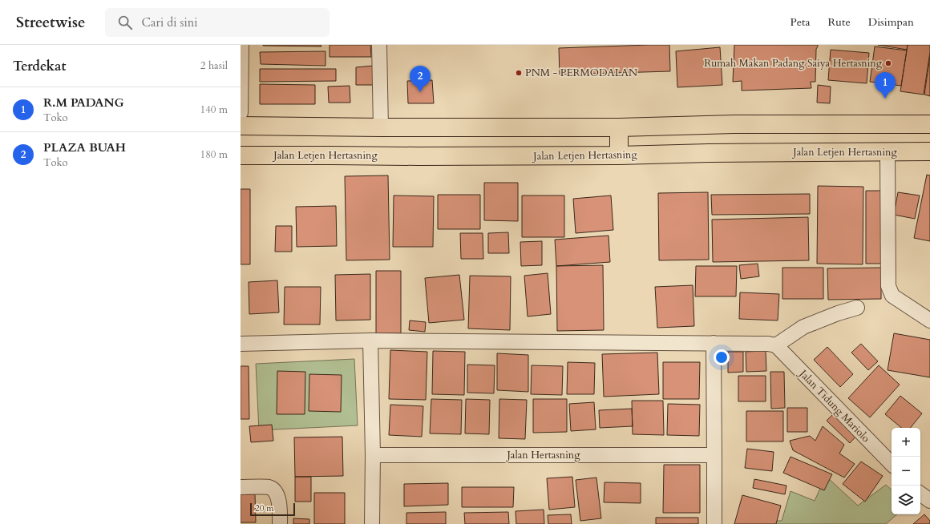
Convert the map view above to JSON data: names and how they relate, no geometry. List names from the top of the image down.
{
  "streets": {
    "main road": ["Jalan Letjen Hertasning"],
    "street": ["Jalan Tidung Mariolo", "Jalan Hertasning"]
  },
  "places": ["Rumah Makan Padang Saiya Hertasning", "PNM - PERMODALAN"],
  "scale_bar": "20 m",
  "page": {
    "header": "Streetwise",
    "search": "Cari di sini",
    "nav": ["Peta", "Rute", "Disimpan"],
    "heading": ["Terdekat", "2 hasil"],
    "pins": ["2", "1"],
    "list": [
      {
        "mark": "1",
        "name": "R.M PADANG",
        "note": "Toko",
        "value": "140 m"
      },
      {
        "mark": "2",
        "name": "PLAZA BUAH",
        "note": "Toko",
        "value": "180 m"
      }
    ],
    "map_buttons": ["+", "−"],
    "scale": "20 m"
  }
}
